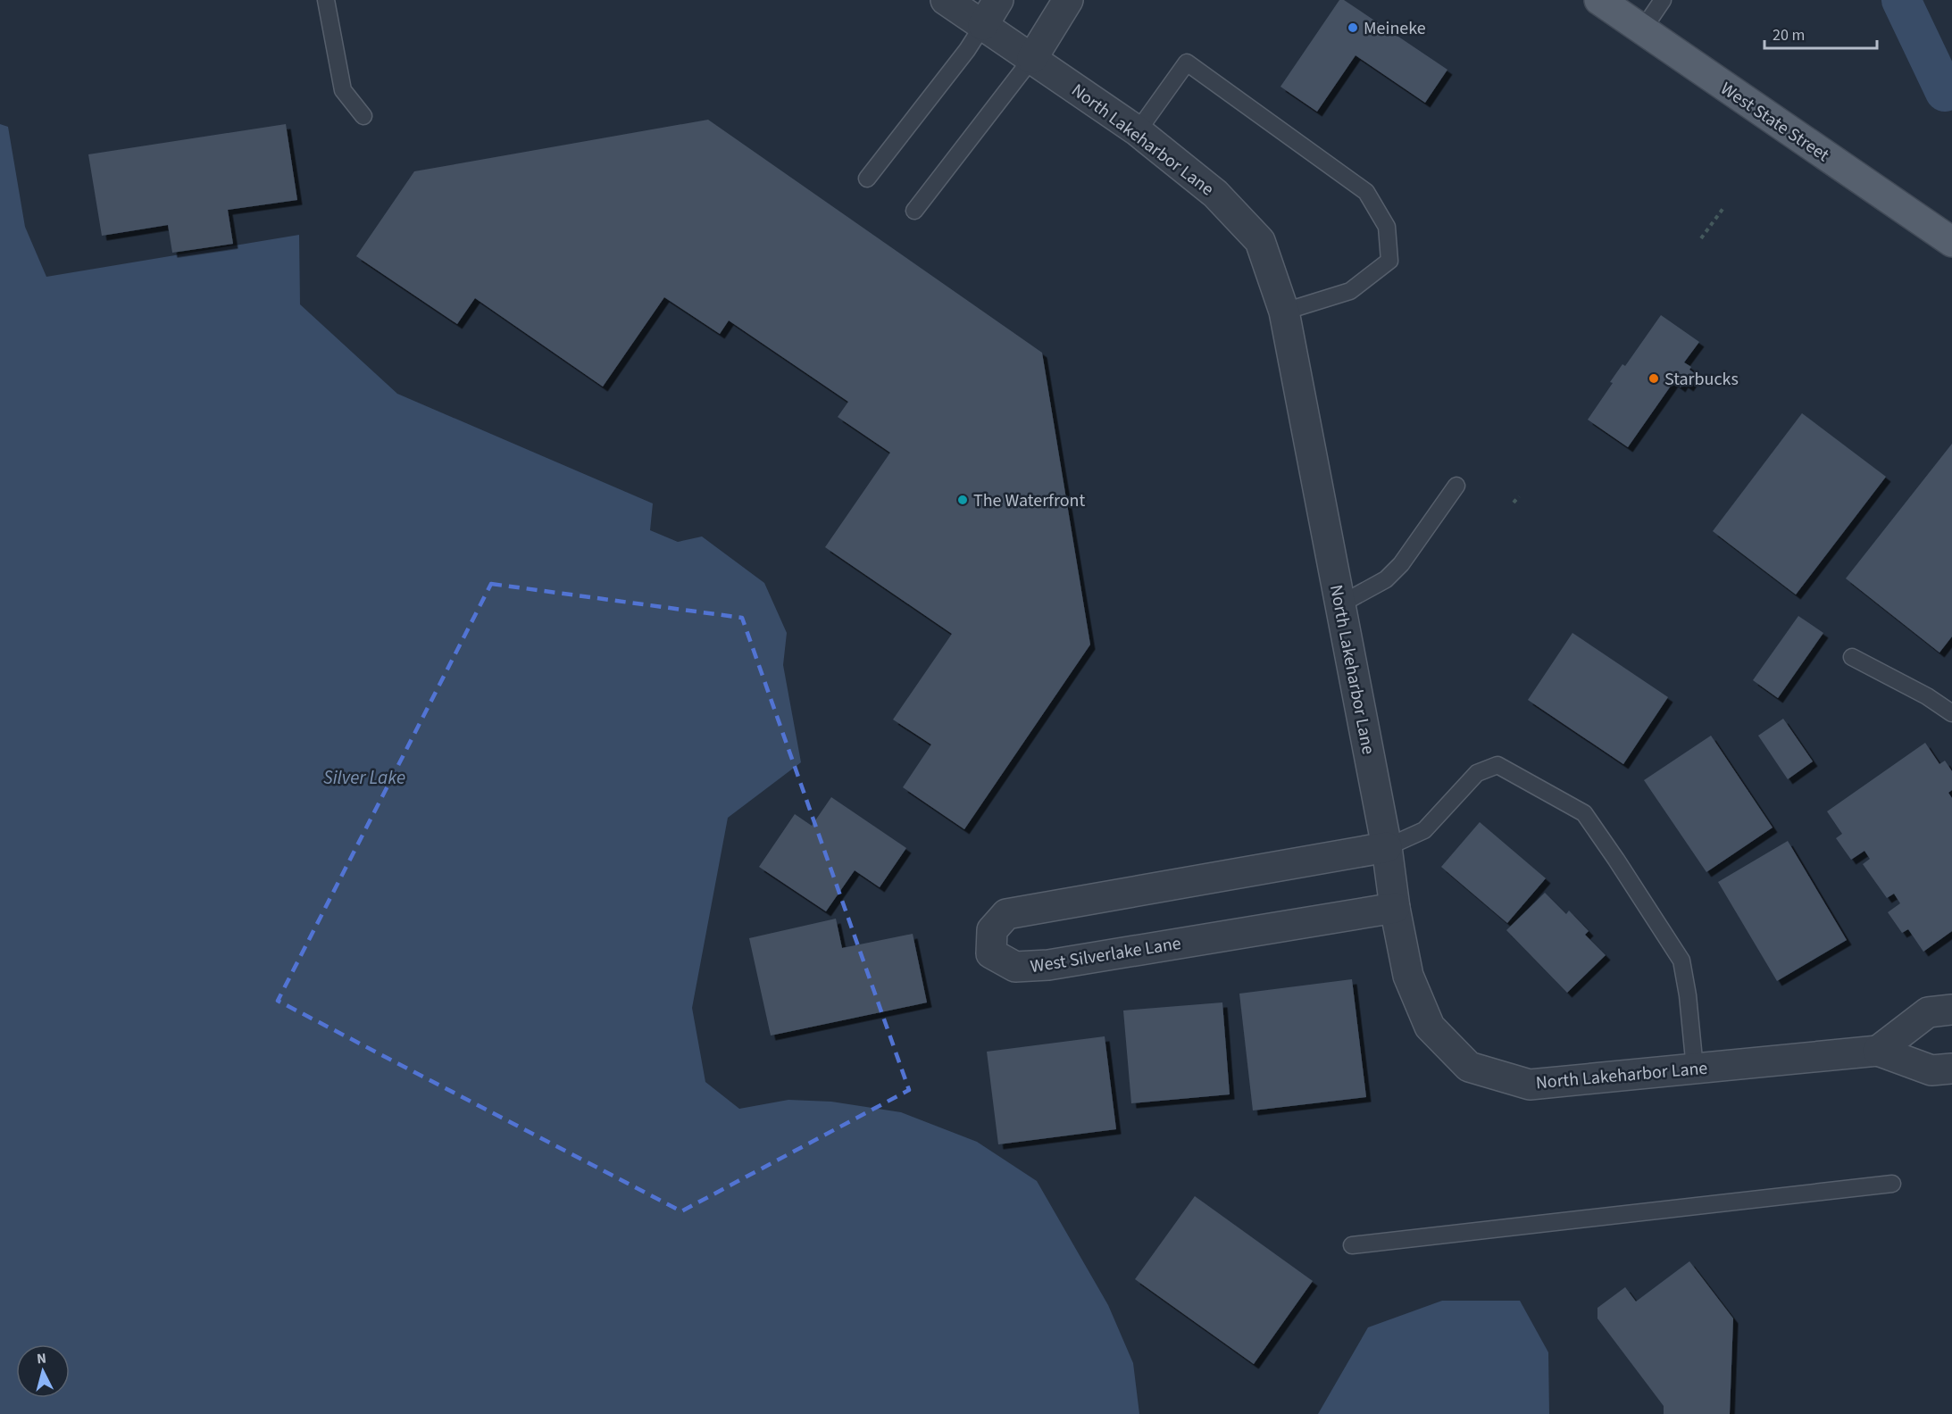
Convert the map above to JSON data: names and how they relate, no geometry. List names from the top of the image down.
{
  "streets": {
    "main road": ["West State Street"],
    "street": ["North Lakeharbor Lane", "West Silverlake Lane"]
  },
  "crossings": [
    ["North Lakeharbor Lane", "West Silverlake Lane"]
  ],
  "water": ["Silver Lake"],
  "places": ["Meineke", "Starbucks", "The Waterfront"],
  "scale_bar": "20 m",
  "north": "top"
}
